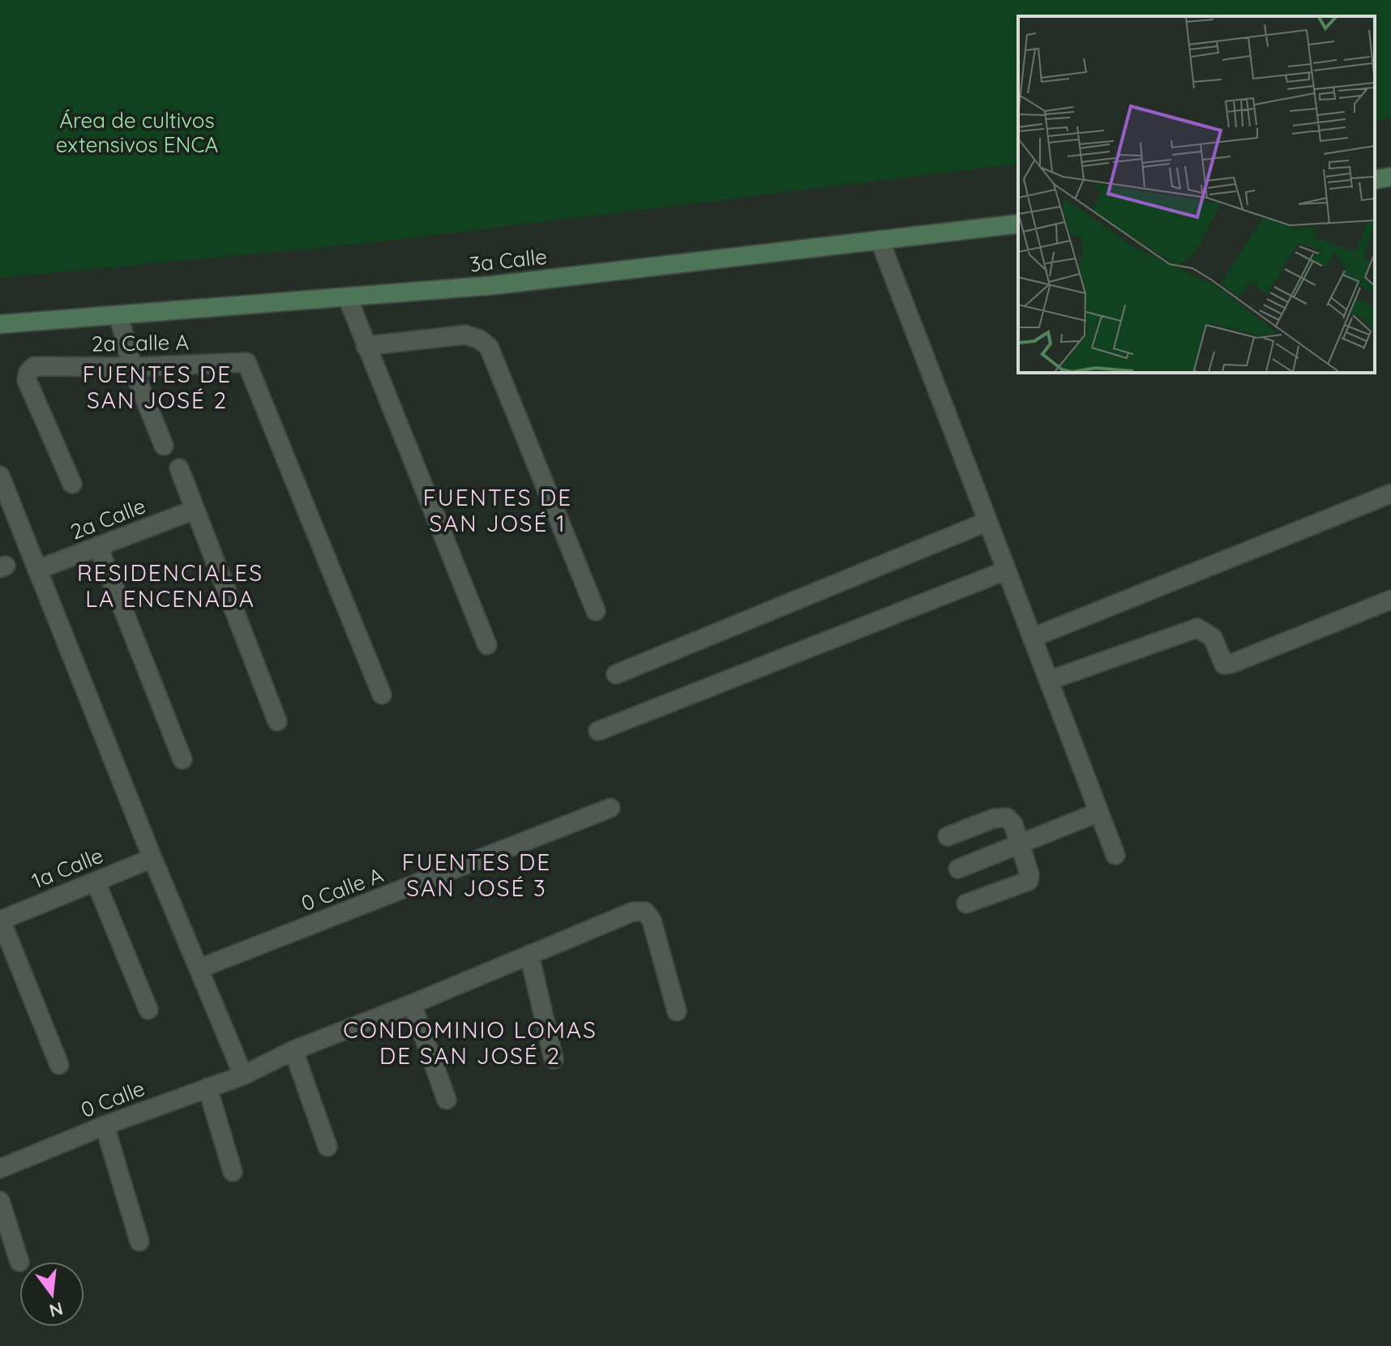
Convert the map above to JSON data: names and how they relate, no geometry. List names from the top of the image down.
{
  "streets": {
    "main road": ["3a Calle"],
    "street": [
      "2a Calle A",
      "2a Calle",
      "1a Calle",
      "0 Calle A",
      "0 Calle"
    ]
  },
  "districts": [
    "FUENTES DE SAN JOSÉ 2",
    "FUENTES DE SAN JOSÉ 1",
    "RESIDENCIALES LA ENCENADA",
    "FUENTES DE SAN JOSÉ 3",
    "CONDOMINIO LOMAS DE SAN JOSÉ 2"
  ],
  "parks": ["Área de cultivos extensivos ENCA"],
  "north": "bottom"
}
